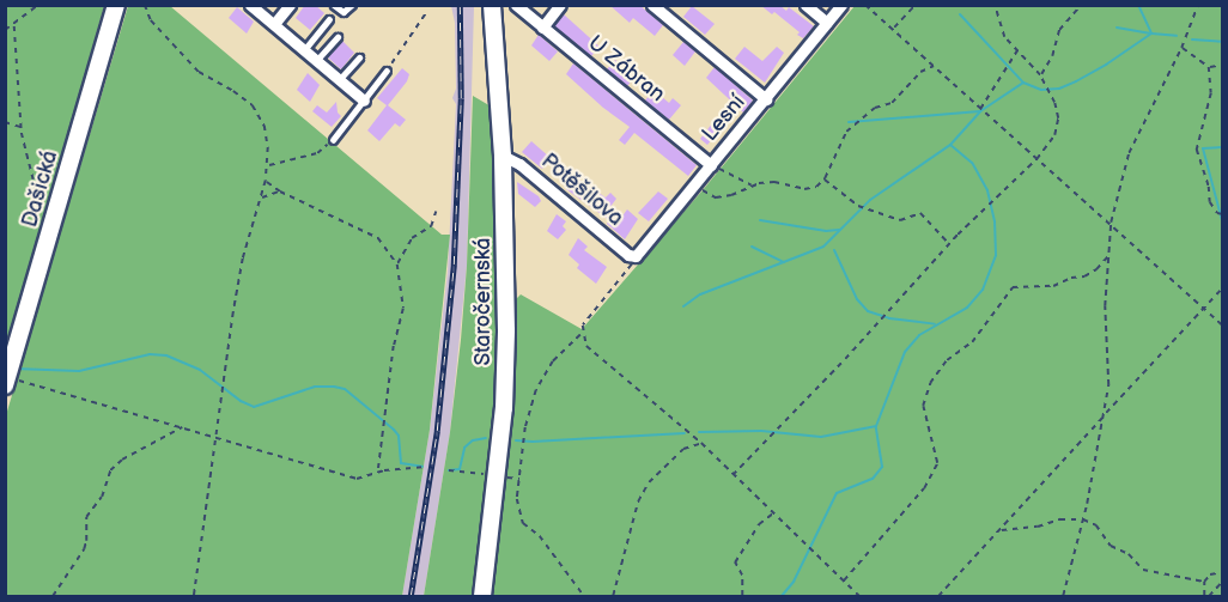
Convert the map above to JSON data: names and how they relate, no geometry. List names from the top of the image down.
{
  "streets": {
    "main road": ["Dašická", "Staročernská"],
    "street": ["U Zábran", "Lesní", "Potěšilova"]
  },
  "crossings": [
    ["U Zábran", "Lesní"],
    ["Lesní", "Potěšilova"],
    ["Potěšilova", "Staročernská"]
  ]
}
